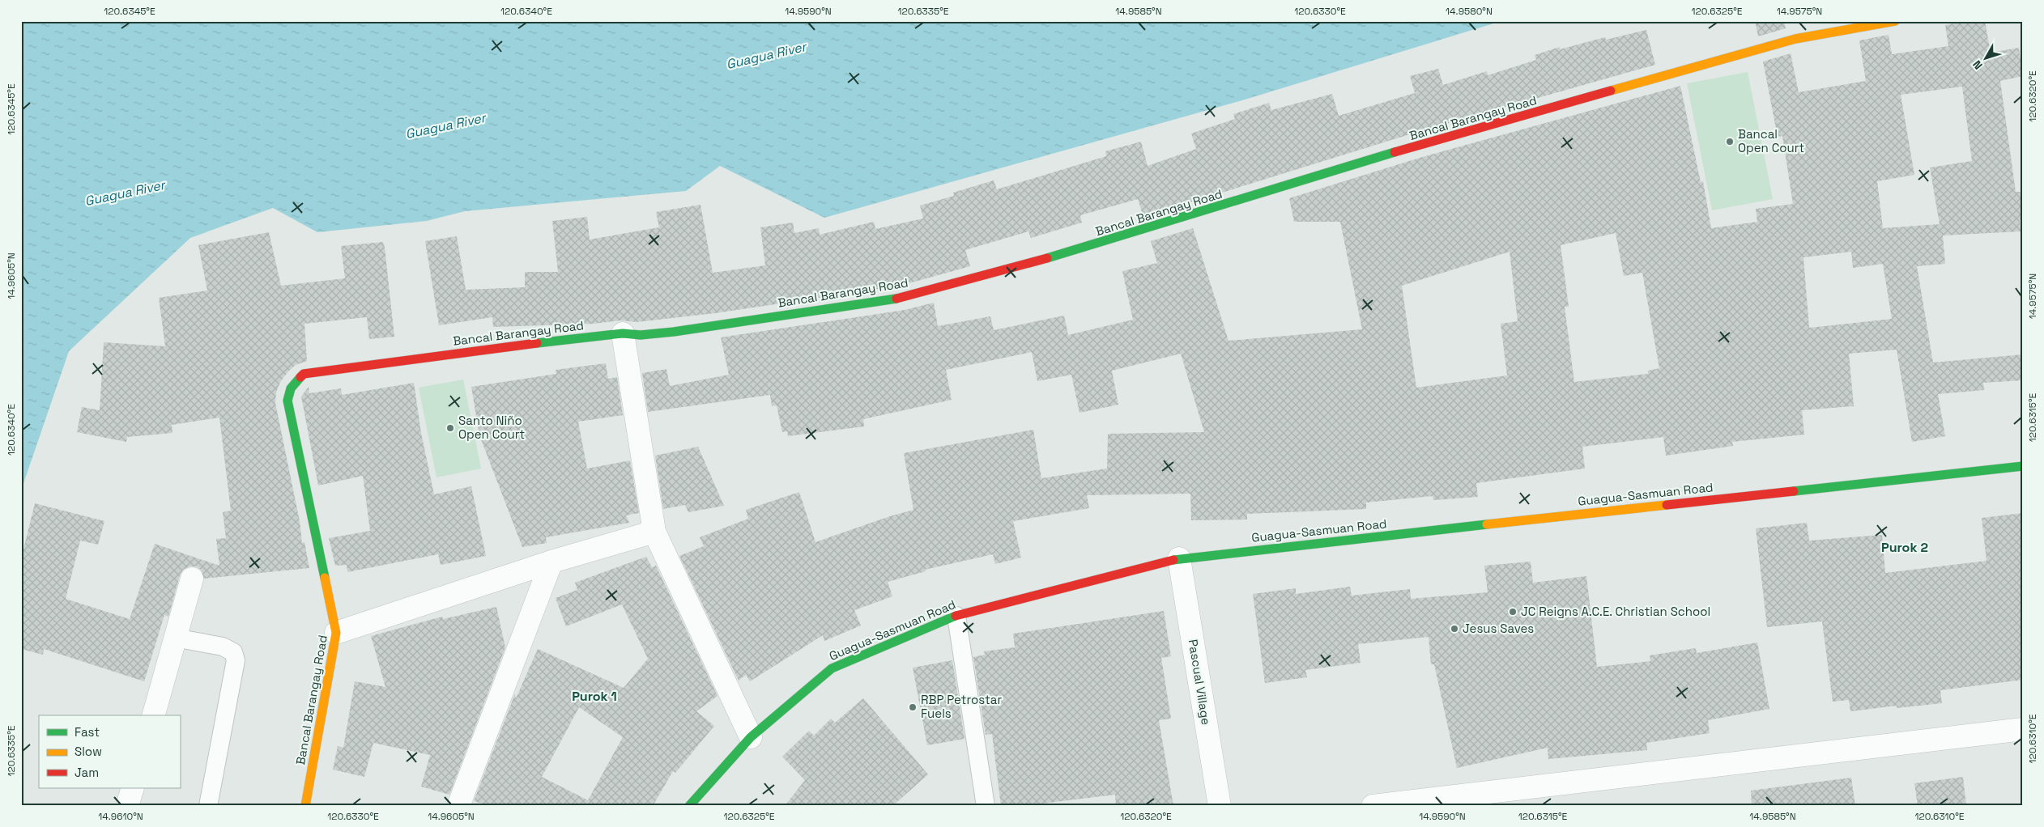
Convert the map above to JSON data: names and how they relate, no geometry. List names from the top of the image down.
{
  "streets": {
    "street": ["Bancal Barangay Road", "Guagua-Sasmuan Road", "Pascual Village"]
  },
  "crossings": [
    ["Guagua-Sasmuan Road", "Pascual Village"]
  ],
  "districts": ["Purok 2", "Purok 1"],
  "water": ["Guagua River"],
  "places": [
    "Bancal Open Court",
    "Santo Niño Open Court",
    "JC Reigns A.C.E. Christian School",
    "Jesus Saves",
    "RBP Petrostar Fuels"
  ],
  "legend": ["Fast", "Slow", "Jam"],
  "north": "bottom left",
  "coordinates": [
    "120.6345°E",
    "120.6340°E",
    "14.9590°N",
    "120.6335°E",
    "14.9585°N",
    "120.6330°E",
    "14.9580°N",
    "120.6325°E",
    "14.9575°N",
    "120.6320°E",
    "14.9605°N",
    "120.6315°E",
    "120.6310°E",
    "14.9610°N"
  ]
}
